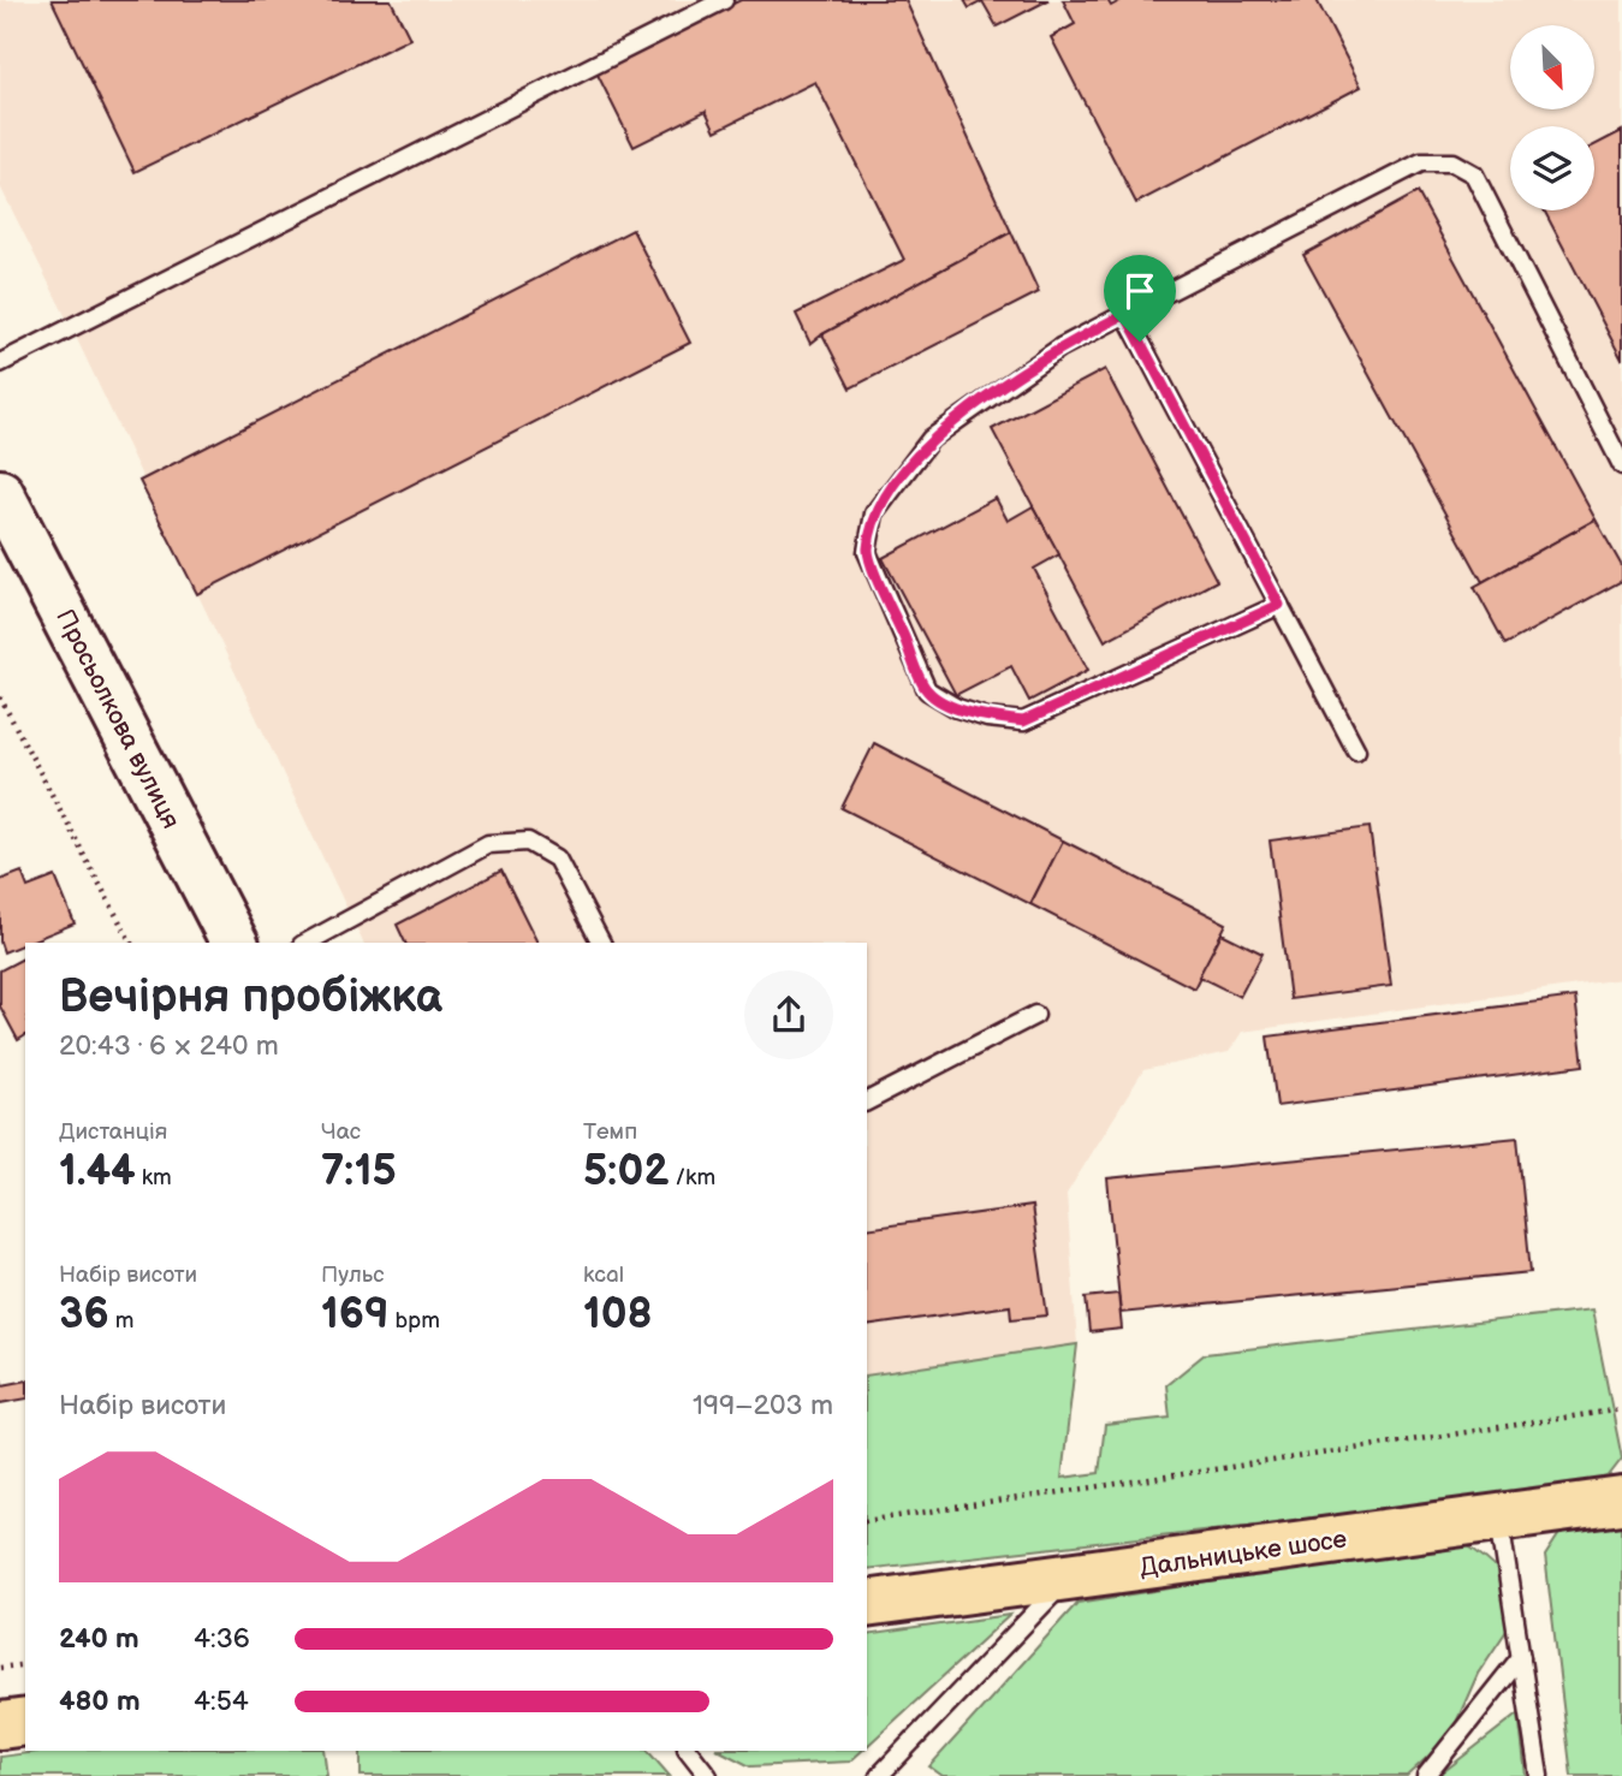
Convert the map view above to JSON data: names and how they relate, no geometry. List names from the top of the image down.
{
  "streets": {
    "main road": ["Дальницьке шосе"],
    "street": ["Просьолкова вулиця"]
  },
  "north": "bottom right",
  "page": {
    "heading": ["Вечірня пробіжка", "20:43 · 6 × 240 m"],
    "stats": [
      ["Дистанція", "1.44 km"],
      ["Час", "7:15"],
      ["Темп", "5:02 /km"],
      ["Набір висоти", "36 m"],
      ["Пульс", "169 bpm"],
      ["kcal", "108"]
    ],
    "chart": ["Набір висоти", "199–203 m"],
    "list": [
      {
        "name": "240 m",
        "note": "4:36"
      },
      {
        "name": "480 m",
        "note": "4:54"
      }
    ]
  }
}
